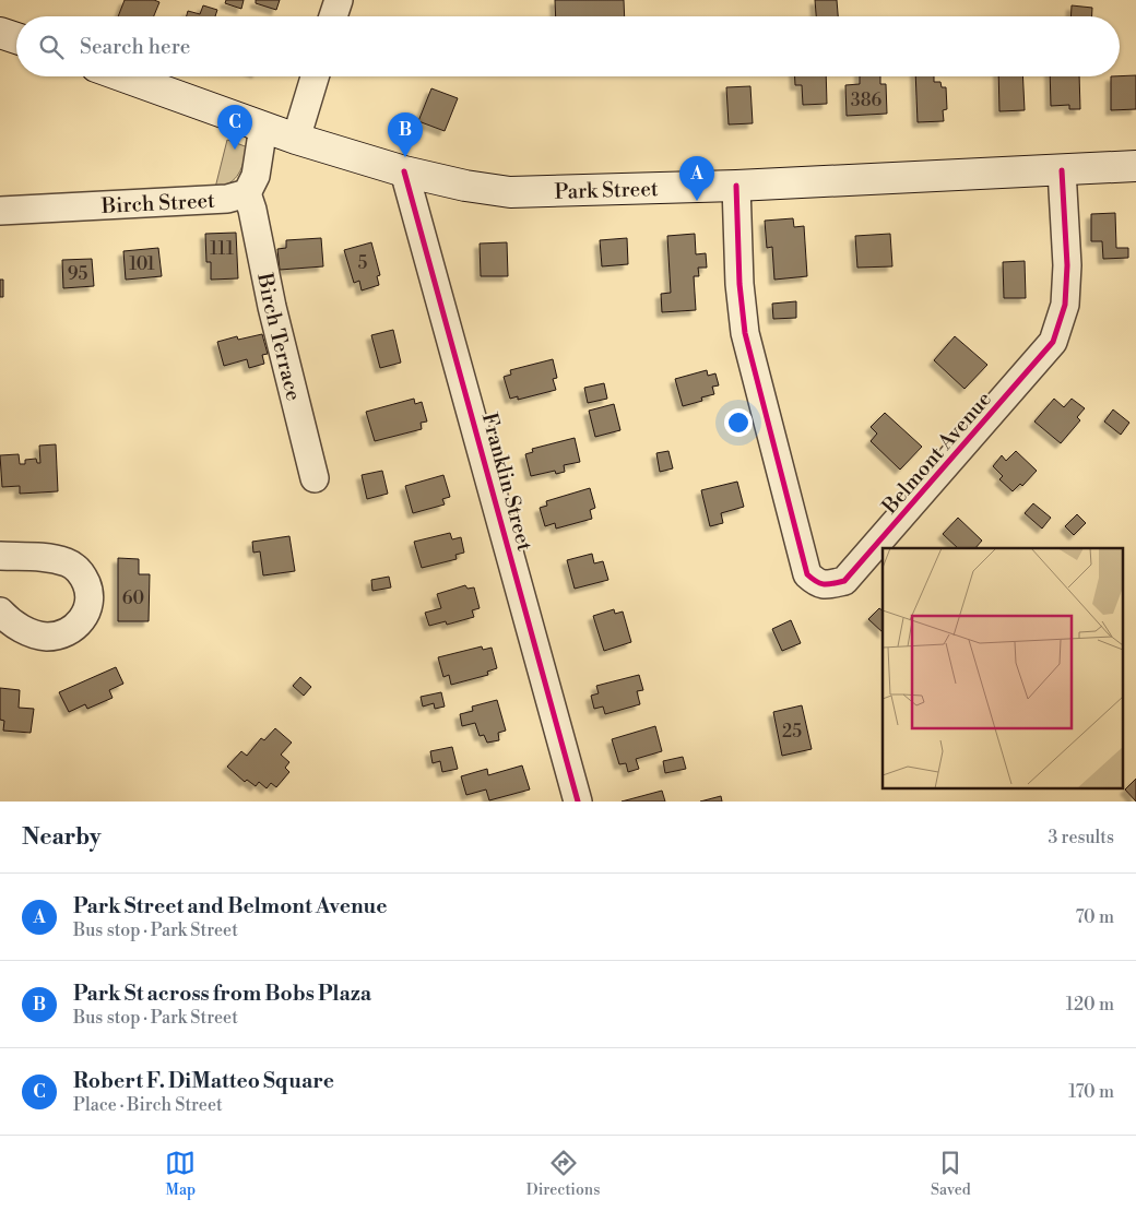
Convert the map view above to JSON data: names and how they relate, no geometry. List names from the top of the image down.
{
  "streets": {
    "main road": ["Park Street"],
    "street": [
      "Birch Street",
      "Birch Terrace",
      "Belmont Avenue",
      "Franklin Street"
    ]
  },
  "crossings": [
    ["Park Street", "Belmont Avenue"],
    ["Park Street", "Franklin Street"],
    ["Birch Street", "Birch Terrace"]
  ],
  "house_numbers": [
    "386",
    "111",
    "5",
    "101",
    "95",
    "60",
    "25"
  ],
  "page": {
    "search": "Search here",
    "pins": ["C", "B", "A"],
    "heading": ["Nearby", "3 results"],
    "list": [
      {
        "mark": "A",
        "name": "Park Street and Belmont Avenue",
        "note": "Bus stop · Park Street",
        "value": "70 m"
      },
      {
        "mark": "B",
        "name": "Park St across from Bobs Plaza",
        "note": "Bus stop · Park Street",
        "value": "120 m"
      },
      {
        "mark": "C",
        "name": "Robert F. DiMatteo Square",
        "note": "Place · Birch Street",
        "value": "170 m"
      }
    ],
    "nav": ["Map", "Directions", "Saved"]
  }
}
